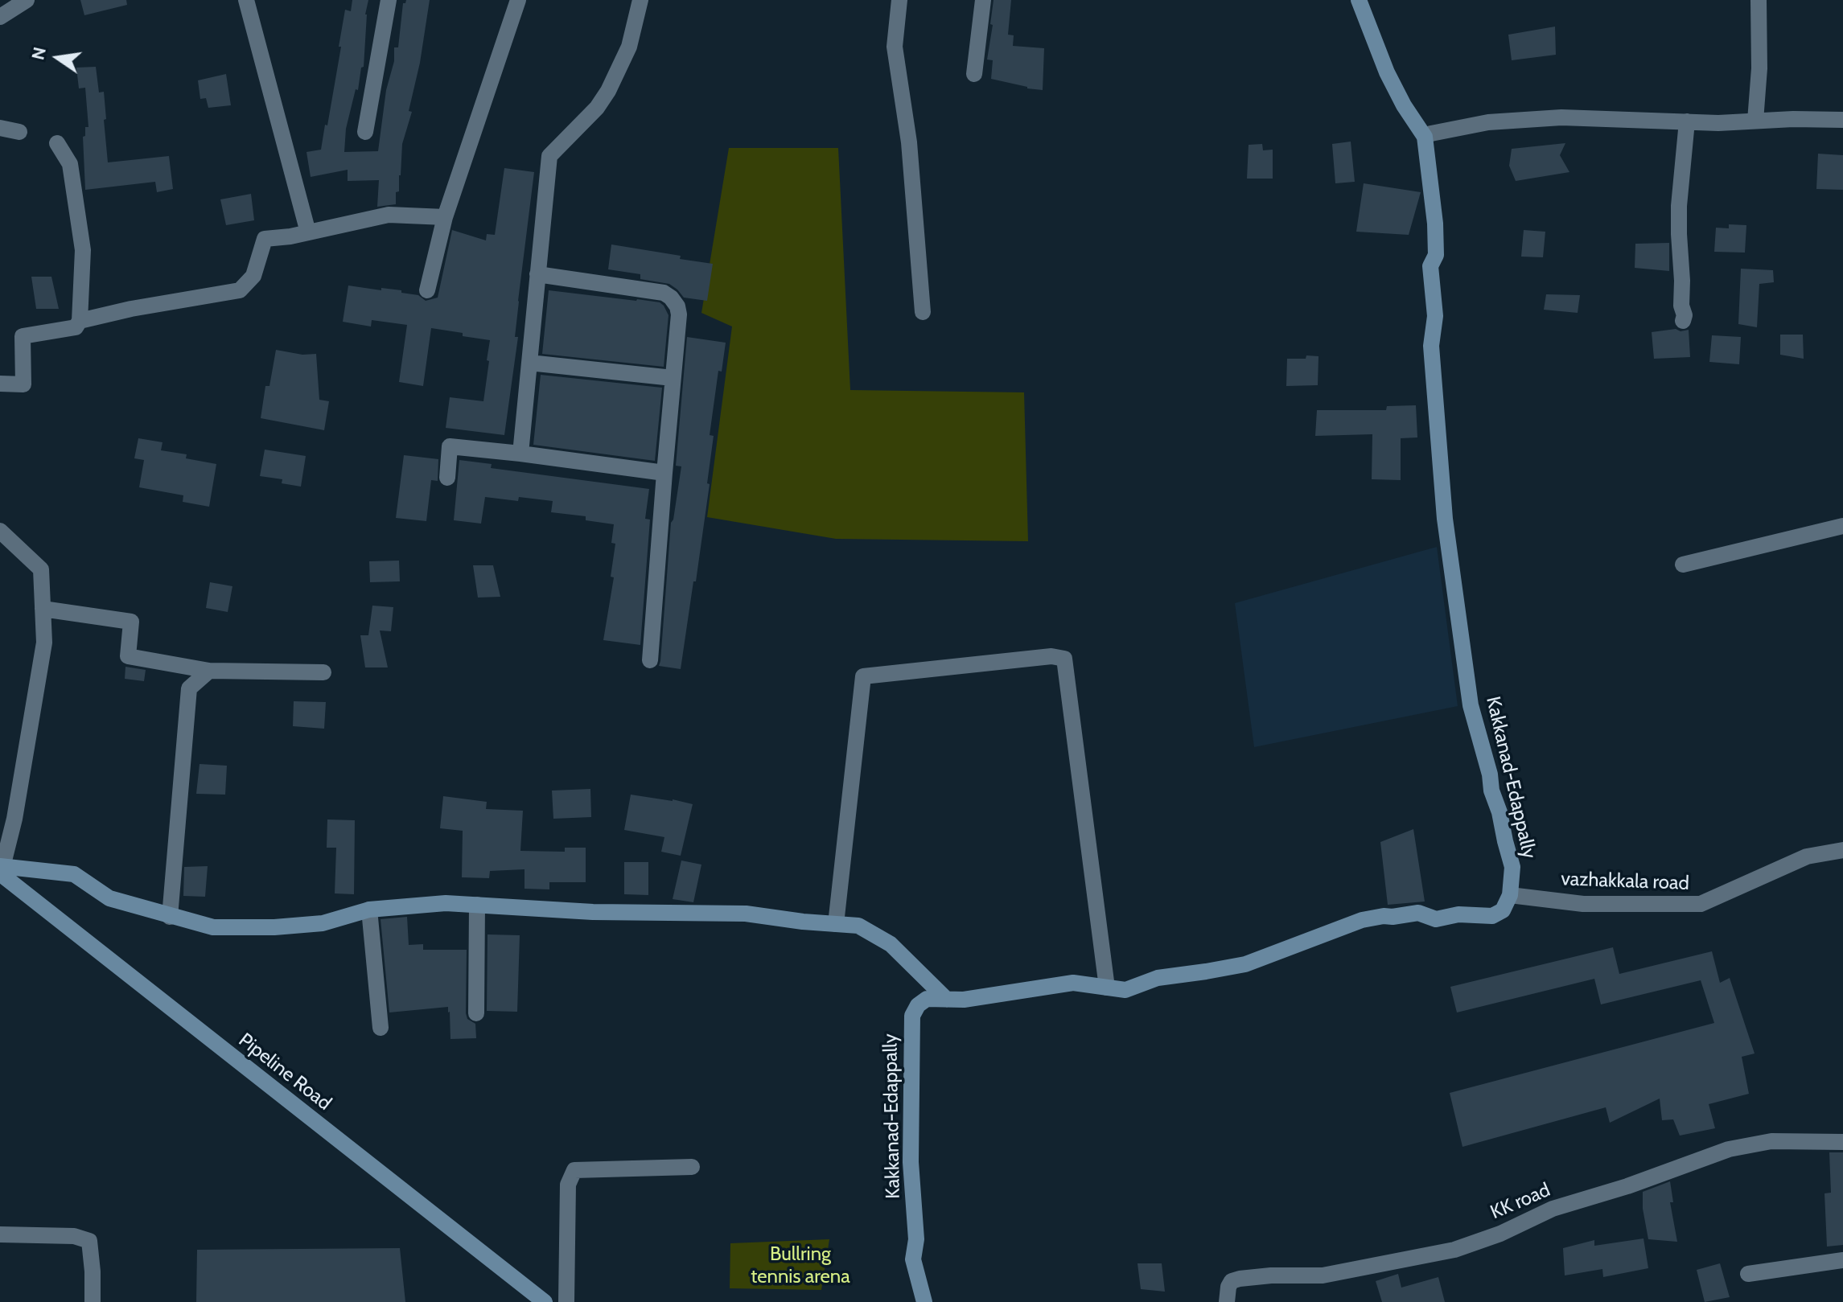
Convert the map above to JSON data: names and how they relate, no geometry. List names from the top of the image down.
{
  "streets": {
    "street": [
      "Kakkanad-Edappally",
      "vazhakkala road",
      "Pipeline Road",
      "KK road"
    ]
  },
  "crossings": [
    ["Kakkanad-Edappally", "vazhakkala road"]
  ],
  "parks": ["Bullring tennis arena"],
  "north": "left"
}
